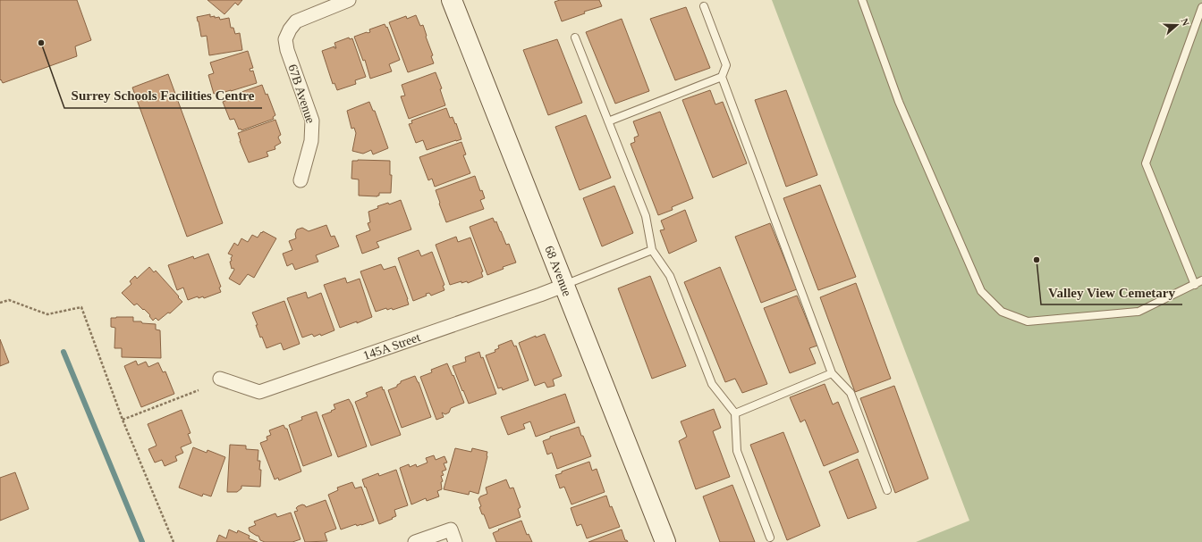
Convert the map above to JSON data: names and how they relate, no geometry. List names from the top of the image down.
{
  "streets": {
    "street": ["67B Avenue", "68 Avenue", "145A Street"]
  },
  "crossings": [
    ["68 Avenue", "145A Street"]
  ],
  "places": ["Surrey Schools Facilities Centre", "Valley View Cemetary"],
  "north": "right"
}
